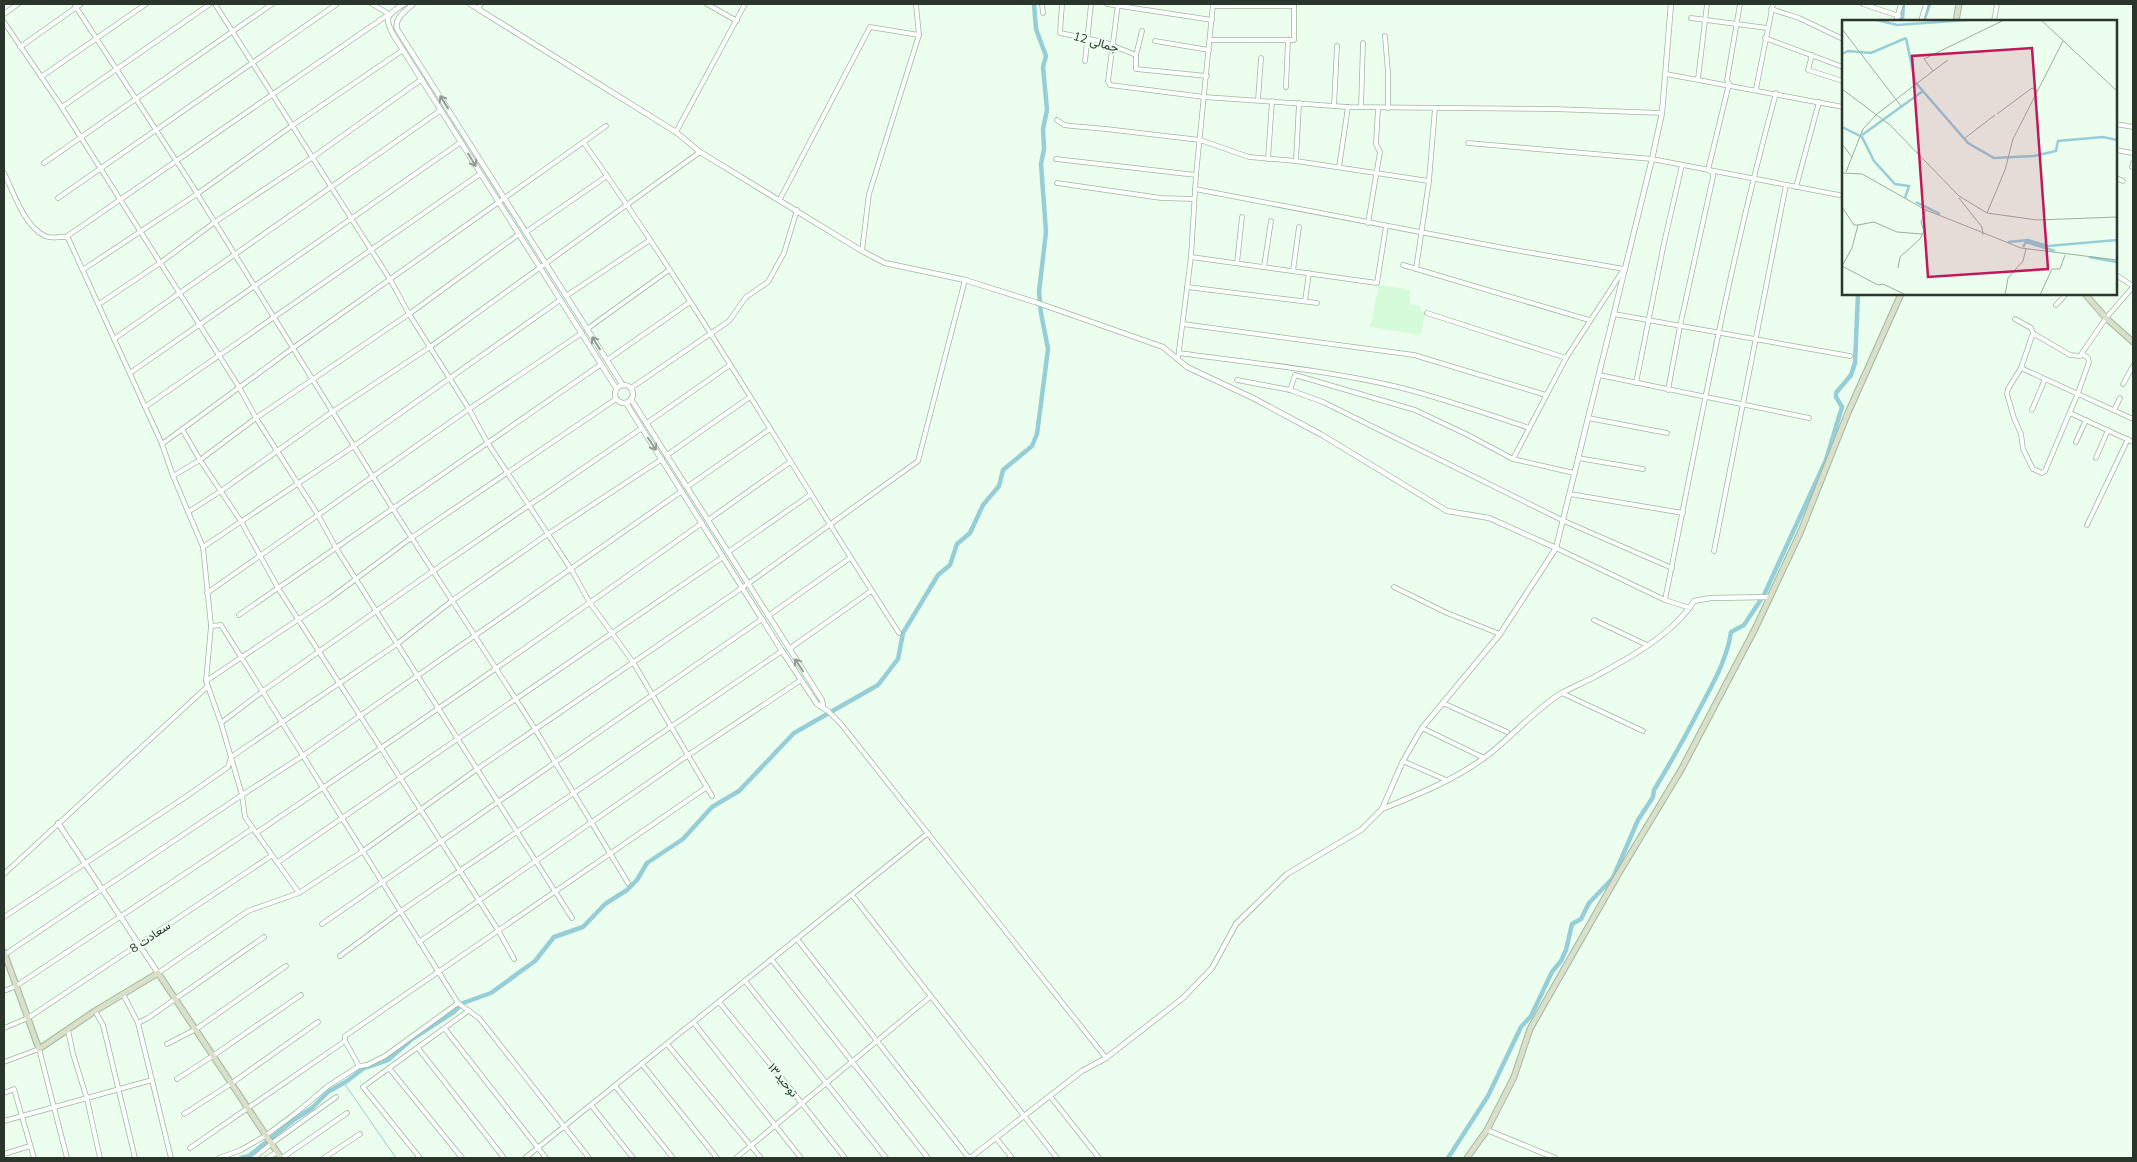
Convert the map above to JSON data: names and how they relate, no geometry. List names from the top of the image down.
{
  "streets": {
    "street": ["جمالی 12", "سعادت 8", "توحید۱۳"]
  }
}
